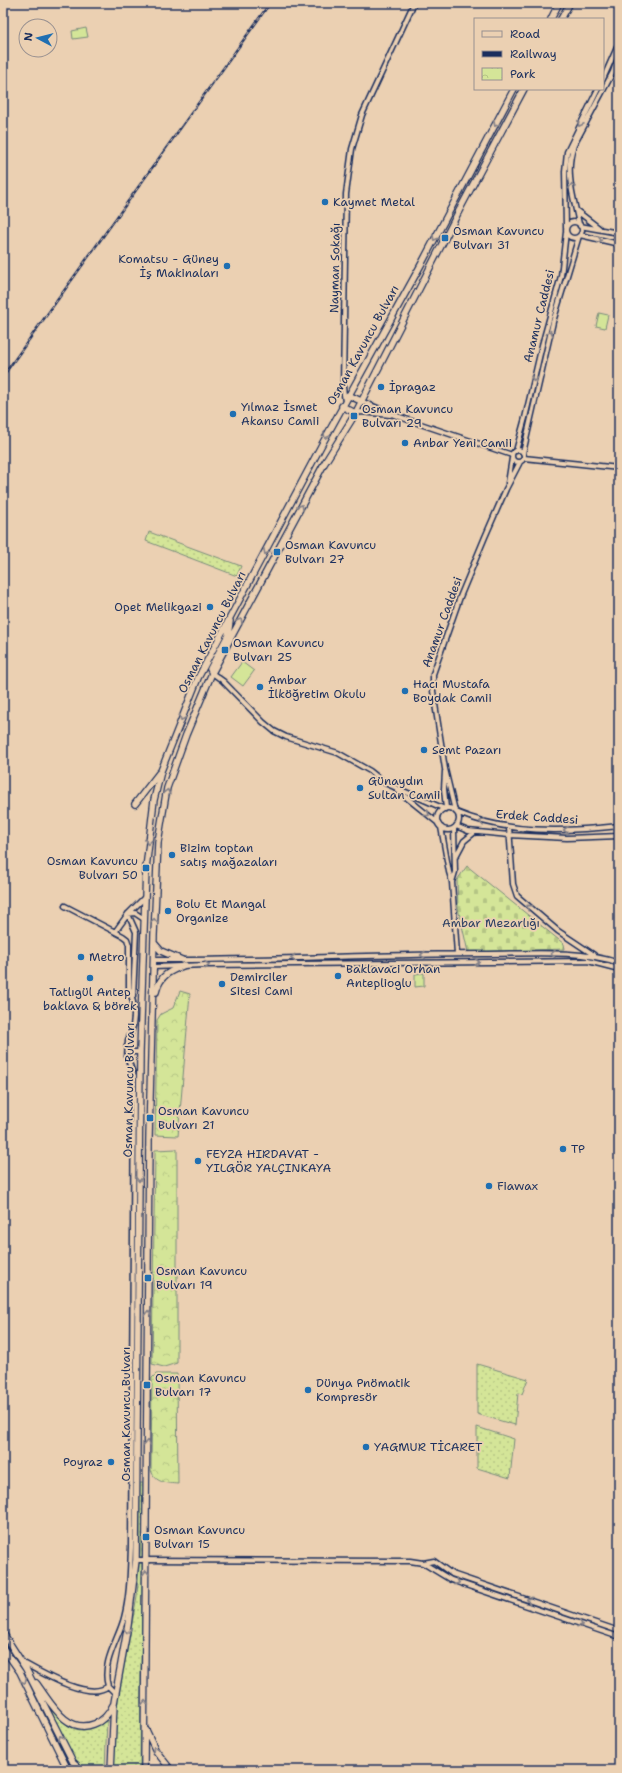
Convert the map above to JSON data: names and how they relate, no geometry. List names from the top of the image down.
{
  "streets": {
    "highway": ["Osman Kavuncu Bulvarı"],
    "street": ["Nayman Sokağı", "Anamur Caddesi", "Erdek Caddesi"]
  },
  "crossings": [
    ["Nayman Sokağı", "Osman Kavuncu Bulvarı"]
  ],
  "parks": ["Ambar Mezarlığı"],
  "places": {
    "other": [
      "Kaymet Metal",
      "Komatsu - Güney İş Makinaları",
      "İpragaz",
      "Yılmaz İsmet Akansu Camii",
      "Anbar Yeni Camii",
      "Opet Melikgazi",
      "Ambar İlköğretim Okulu",
      "Hacı Mustafa Boydak Camii",
      "Semt Pazarı",
      "Günaydın Sultan Camii",
      "Bizim toptan satış mağazaları",
      "Bolu Et Mangal Organize",
      "Metro",
      "Baklavaci Orhan Anteplioglu",
      "Tatlıgül Antep baklava & börek",
      "Demirciler Sitesi Cami",
      "TP",
      "FEYZA HIRDAVAT - YILGÖR YALÇINKAYA",
      "Fiawax",
      "Dünya Pnömatik Kompresör",
      "YAGMUR TİCARET",
      "Poyraz"
    ],
    "transit": [
      "Osman Kavuncu Bulvarı 31",
      "Osman Kavuncu Bulvarı 29",
      "Osman Kavuncu Bulvarı 27",
      "Osman Kavuncu Bulvarı 25",
      "Osman Kavuncu Bulvarı 50",
      "Osman Kavuncu Bulvarı 21",
      "Osman Kavuncu Bulvarı 19",
      "Osman Kavuncu Bulvarı 17",
      "Osman Kavuncu Bulvarı 15"
    ]
  },
  "legend": ["Road", "Railway", "Park"],
  "north": "left"
}
